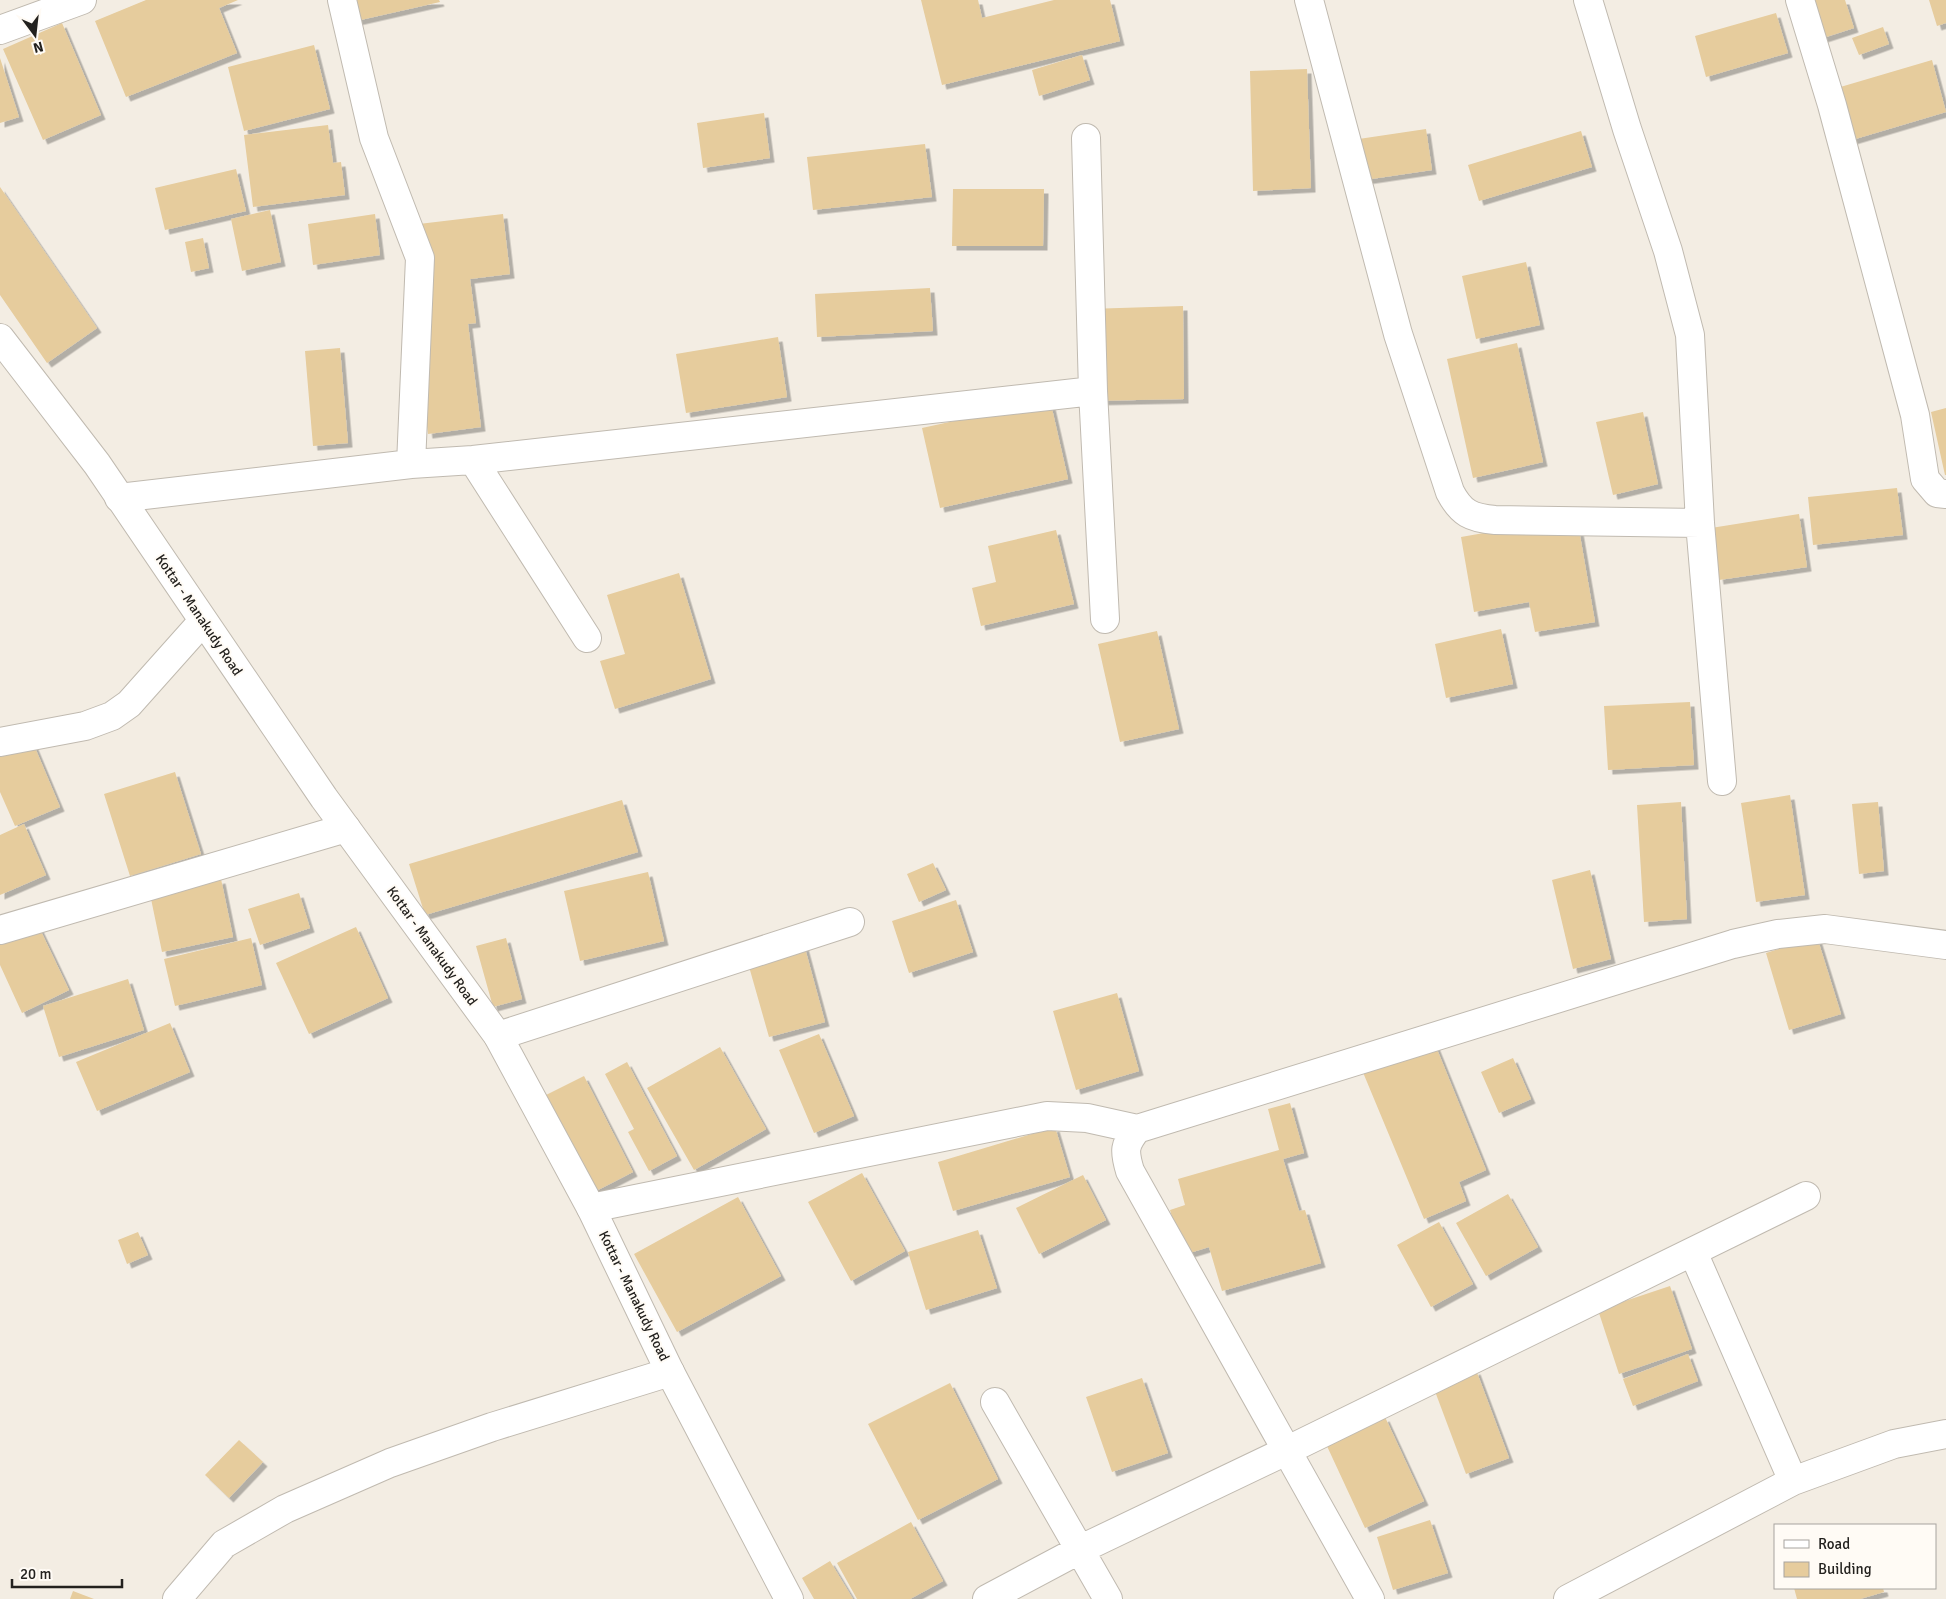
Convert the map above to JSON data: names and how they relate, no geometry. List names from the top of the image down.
{
  "streets": {
    "street": ["Kottar - Manakudy Road"]
  },
  "legend": ["Road", "Building"],
  "scale_bar": "20 m",
  "north": "bottom"
}
